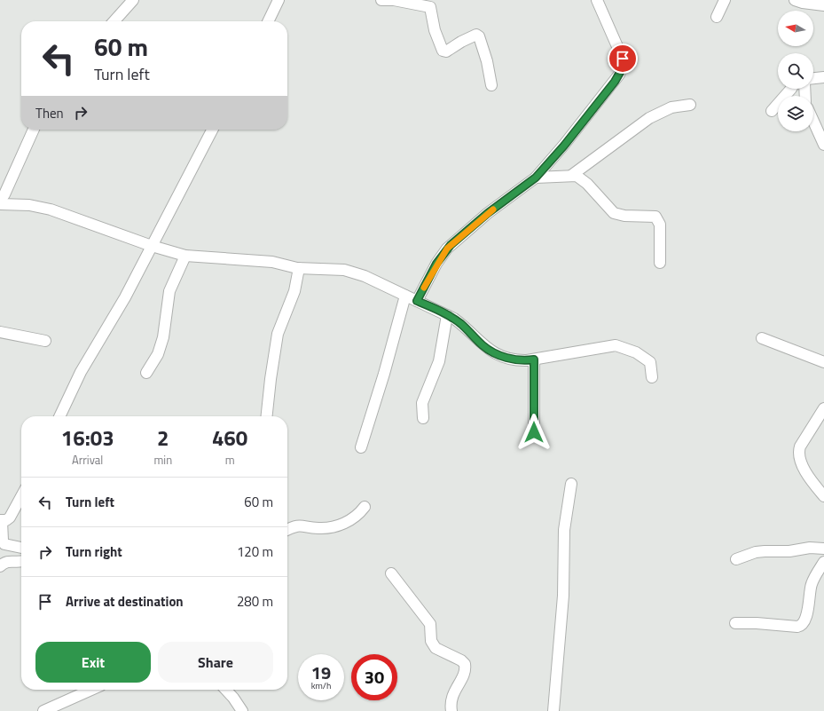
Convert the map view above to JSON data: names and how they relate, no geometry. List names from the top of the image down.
{
  "north": "left",
  "page": {
    "turn": ["60 m", "Turn left"],
    "then": "Then",
    "eta": [
      "16:03",
      "Arrival",
      "2",
      "min",
      "460",
      "m"
    ],
    "list": [
      {
        "name": "Turn left",
        "value": "60 m"
      },
      {
        "name": "Turn right",
        "value": "120 m"
      },
      {
        "name": "Arrive at destination",
        "value": "280 m"
      }
    ],
    "buttons": ["Exit", "Share"],
    "speed": "19 km/h",
    "limit": "30"
  }
}
